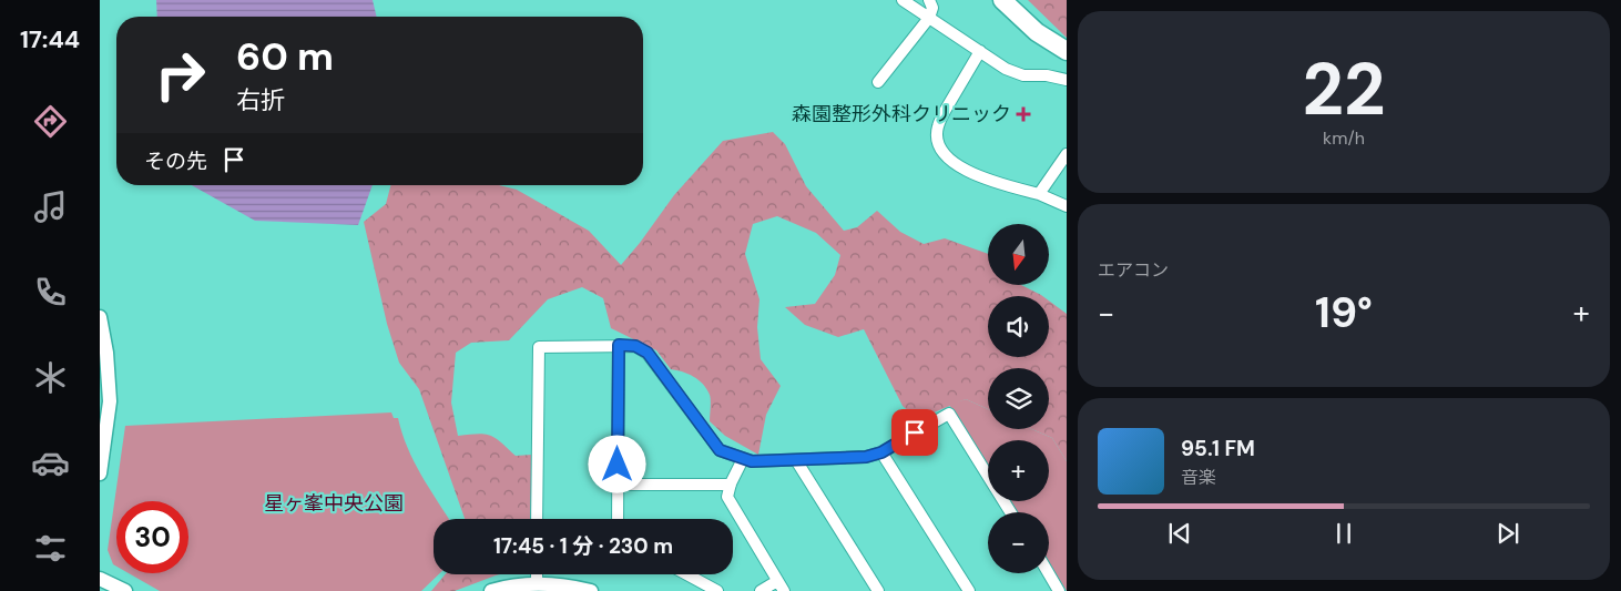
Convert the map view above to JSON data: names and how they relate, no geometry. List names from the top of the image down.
{
  "parks": ["星ヶ峯中央公園"],
  "places": {
    "health": ["森園整形外科クリニック"]
  },
  "north": "bottom",
  "page": {
    "tabs": "17:44",
    "tile": [
      ["22", "km/h"],
      "エアコン"
    ],
    "turn": ["60 m", "右折"],
    "then": "その先",
    "map_buttons": ["+", "−"],
    "heat": ["−", "19°", "+"],
    "song": ["95.1 FM", "音楽"],
    "limit": "30",
    "trip": "17:45 · 1 分 · 230 m"
  }
}
